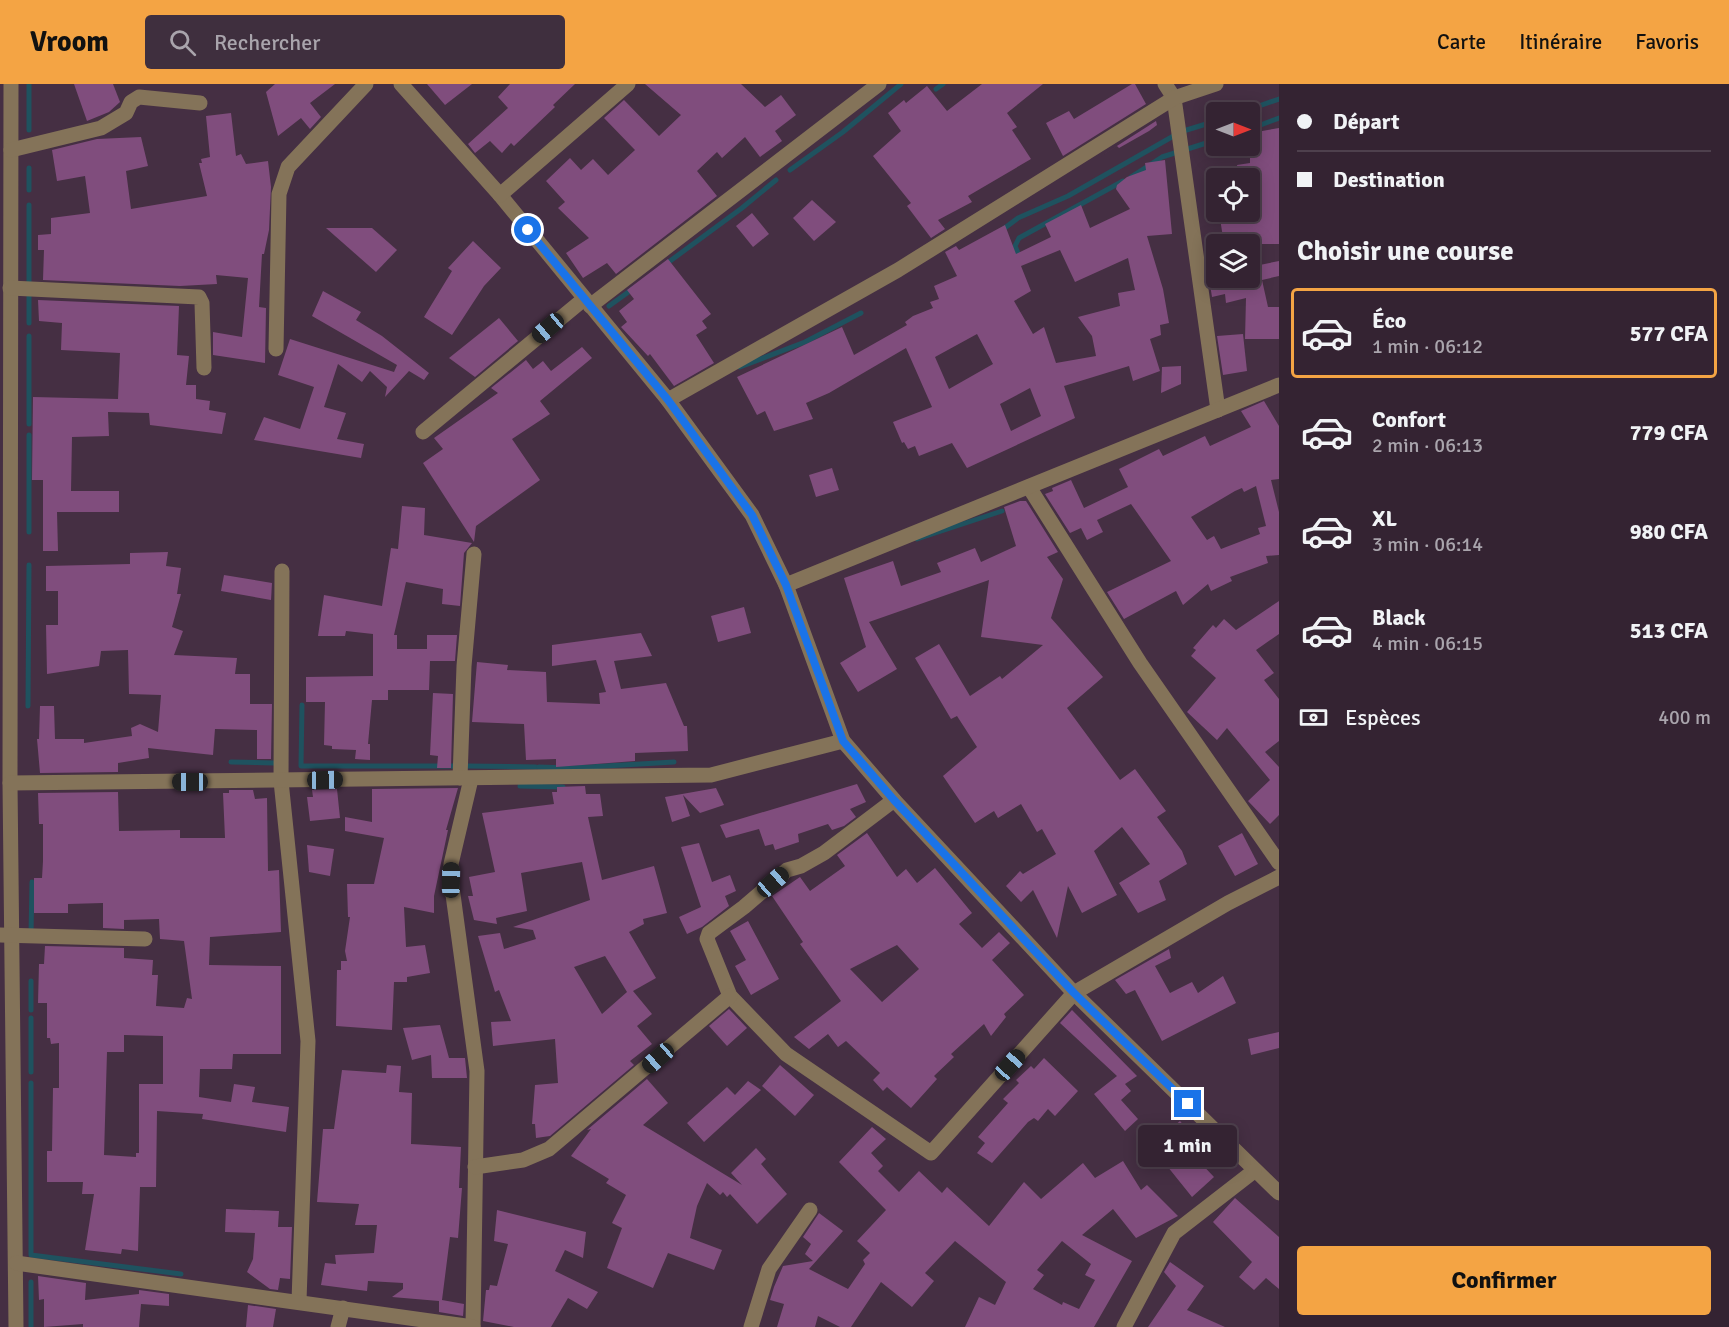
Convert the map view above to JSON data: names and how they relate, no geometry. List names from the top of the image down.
{
  "north": "right",
  "page": {
    "header": "Vroom",
    "search": "Rechercher",
    "nav": ["Carte", "Itinéraire", "Favoris"],
    "banner": ["Départ", "Destination"],
    "heading": "Choisir une course",
    "list": [
      {
        "name": "Éco",
        "note": "1 min · 06:12",
        "value": "577 CFA"
      },
      {
        "name": "Confort",
        "note": "2 min · 06:13",
        "value": "779 CFA"
      },
      {
        "name": "XL",
        "note": "3 min · 06:14",
        "value": "980 CFA"
      },
      {
        "name": "Black",
        "note": "4 min · 06:15",
        "value": "513 CFA"
      }
    ],
    "pay": ["Espèces", "400 m"],
    "bubble": "1 min",
    "buttons": "Confirmer"
  }
}
